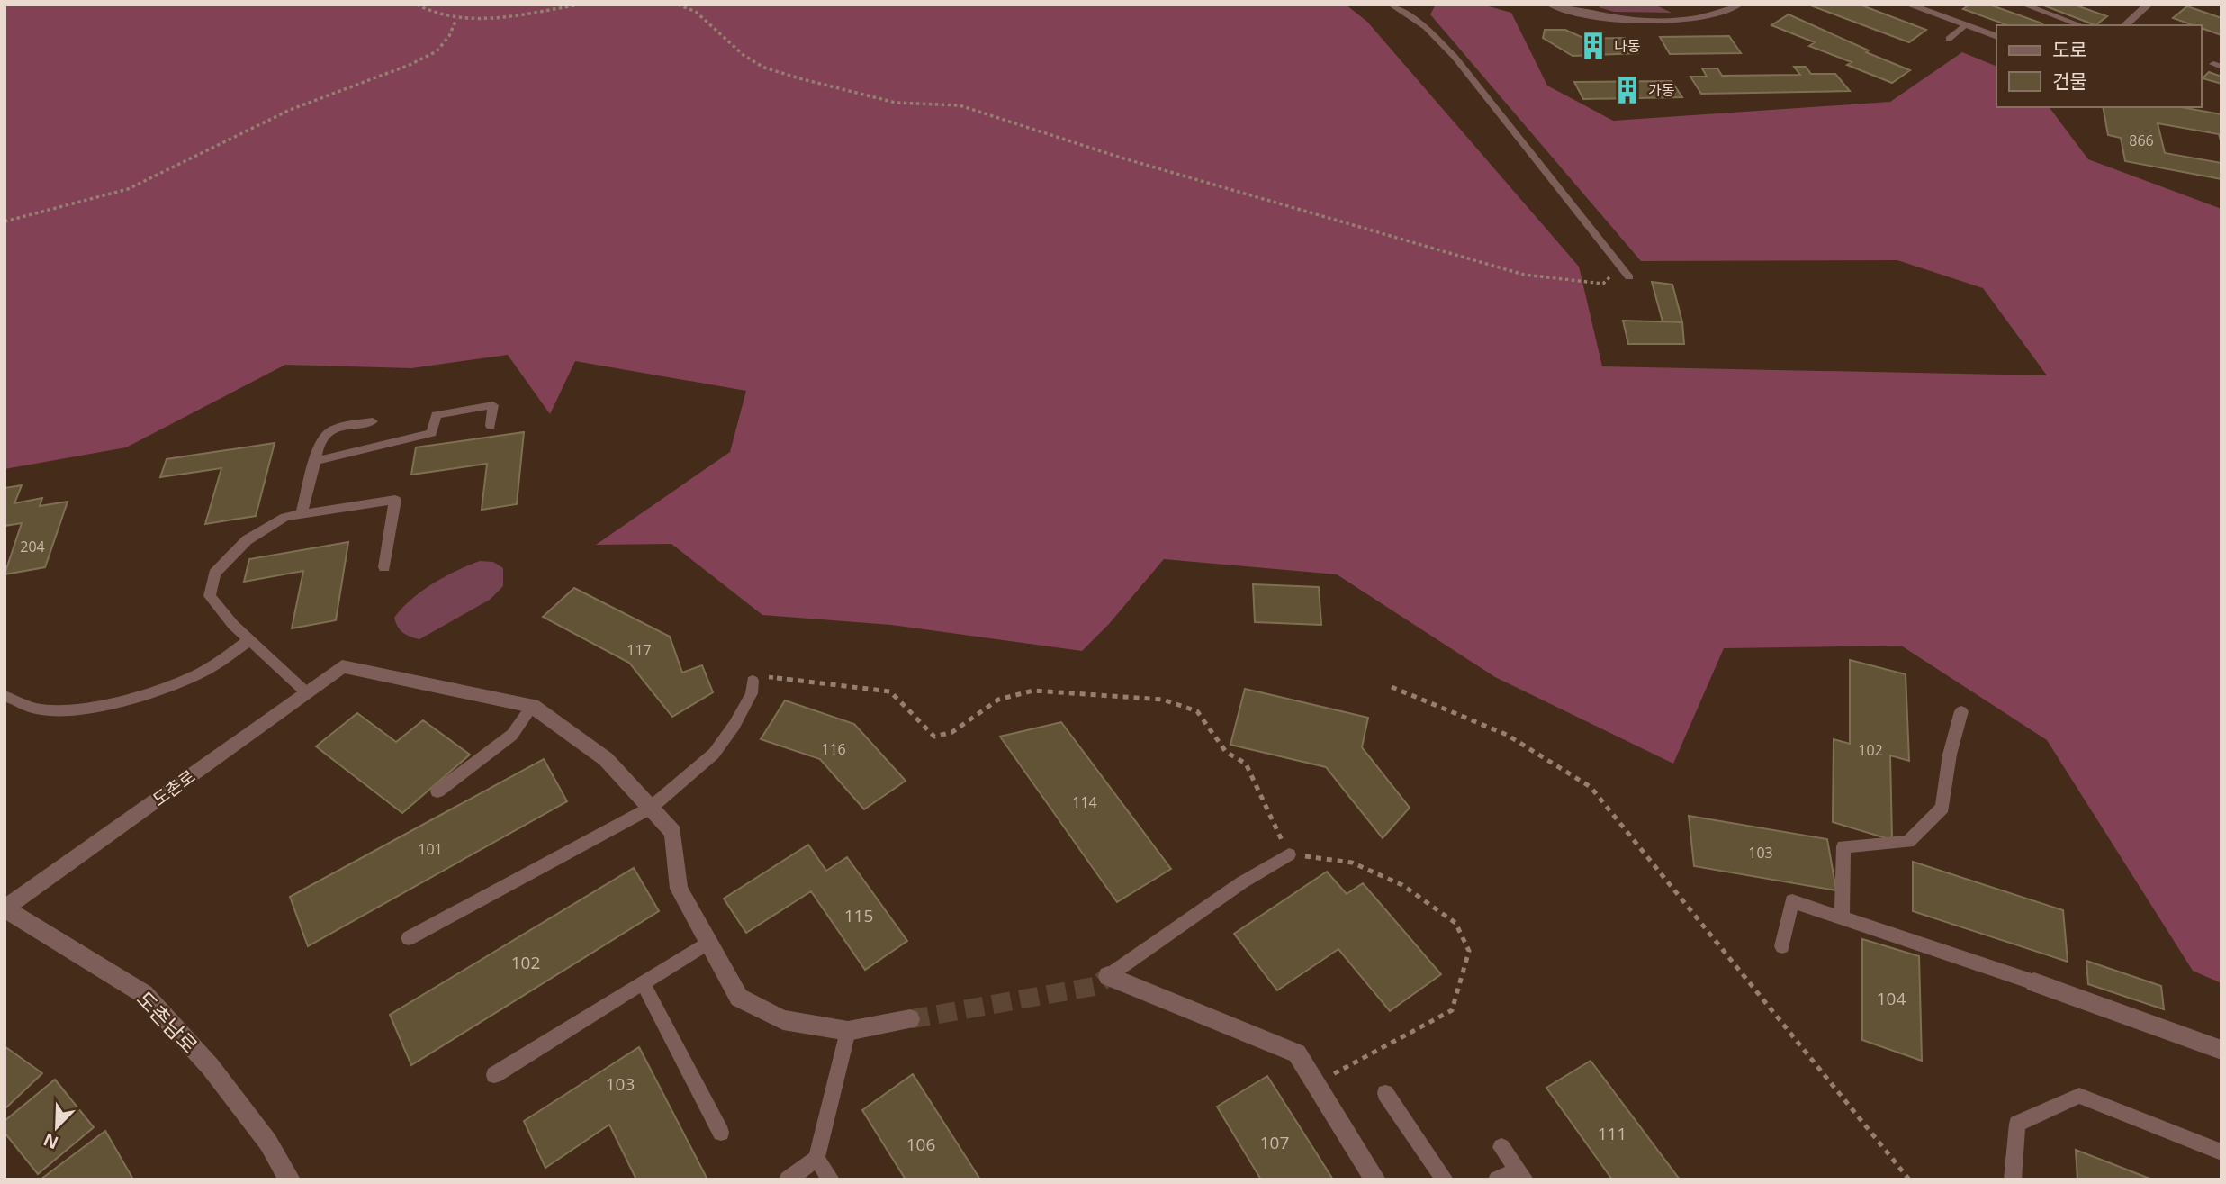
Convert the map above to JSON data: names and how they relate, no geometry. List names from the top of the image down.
{
  "streets": {
    "street": ["도촌로", "도촌남로"]
  },
  "crossings": [
    ["도촌로", "도촌남로"]
  ],
  "places": {
    "building": ["나동", "가동"]
  },
  "house_numbers": [
    "866",
    "204",
    "117",
    "116",
    "102",
    "114",
    "101",
    "103",
    "115",
    "102",
    "104",
    "103",
    "111",
    "107",
    "106"
  ],
  "legend": ["도로", "건물"],
  "north": "bottom left"
}
